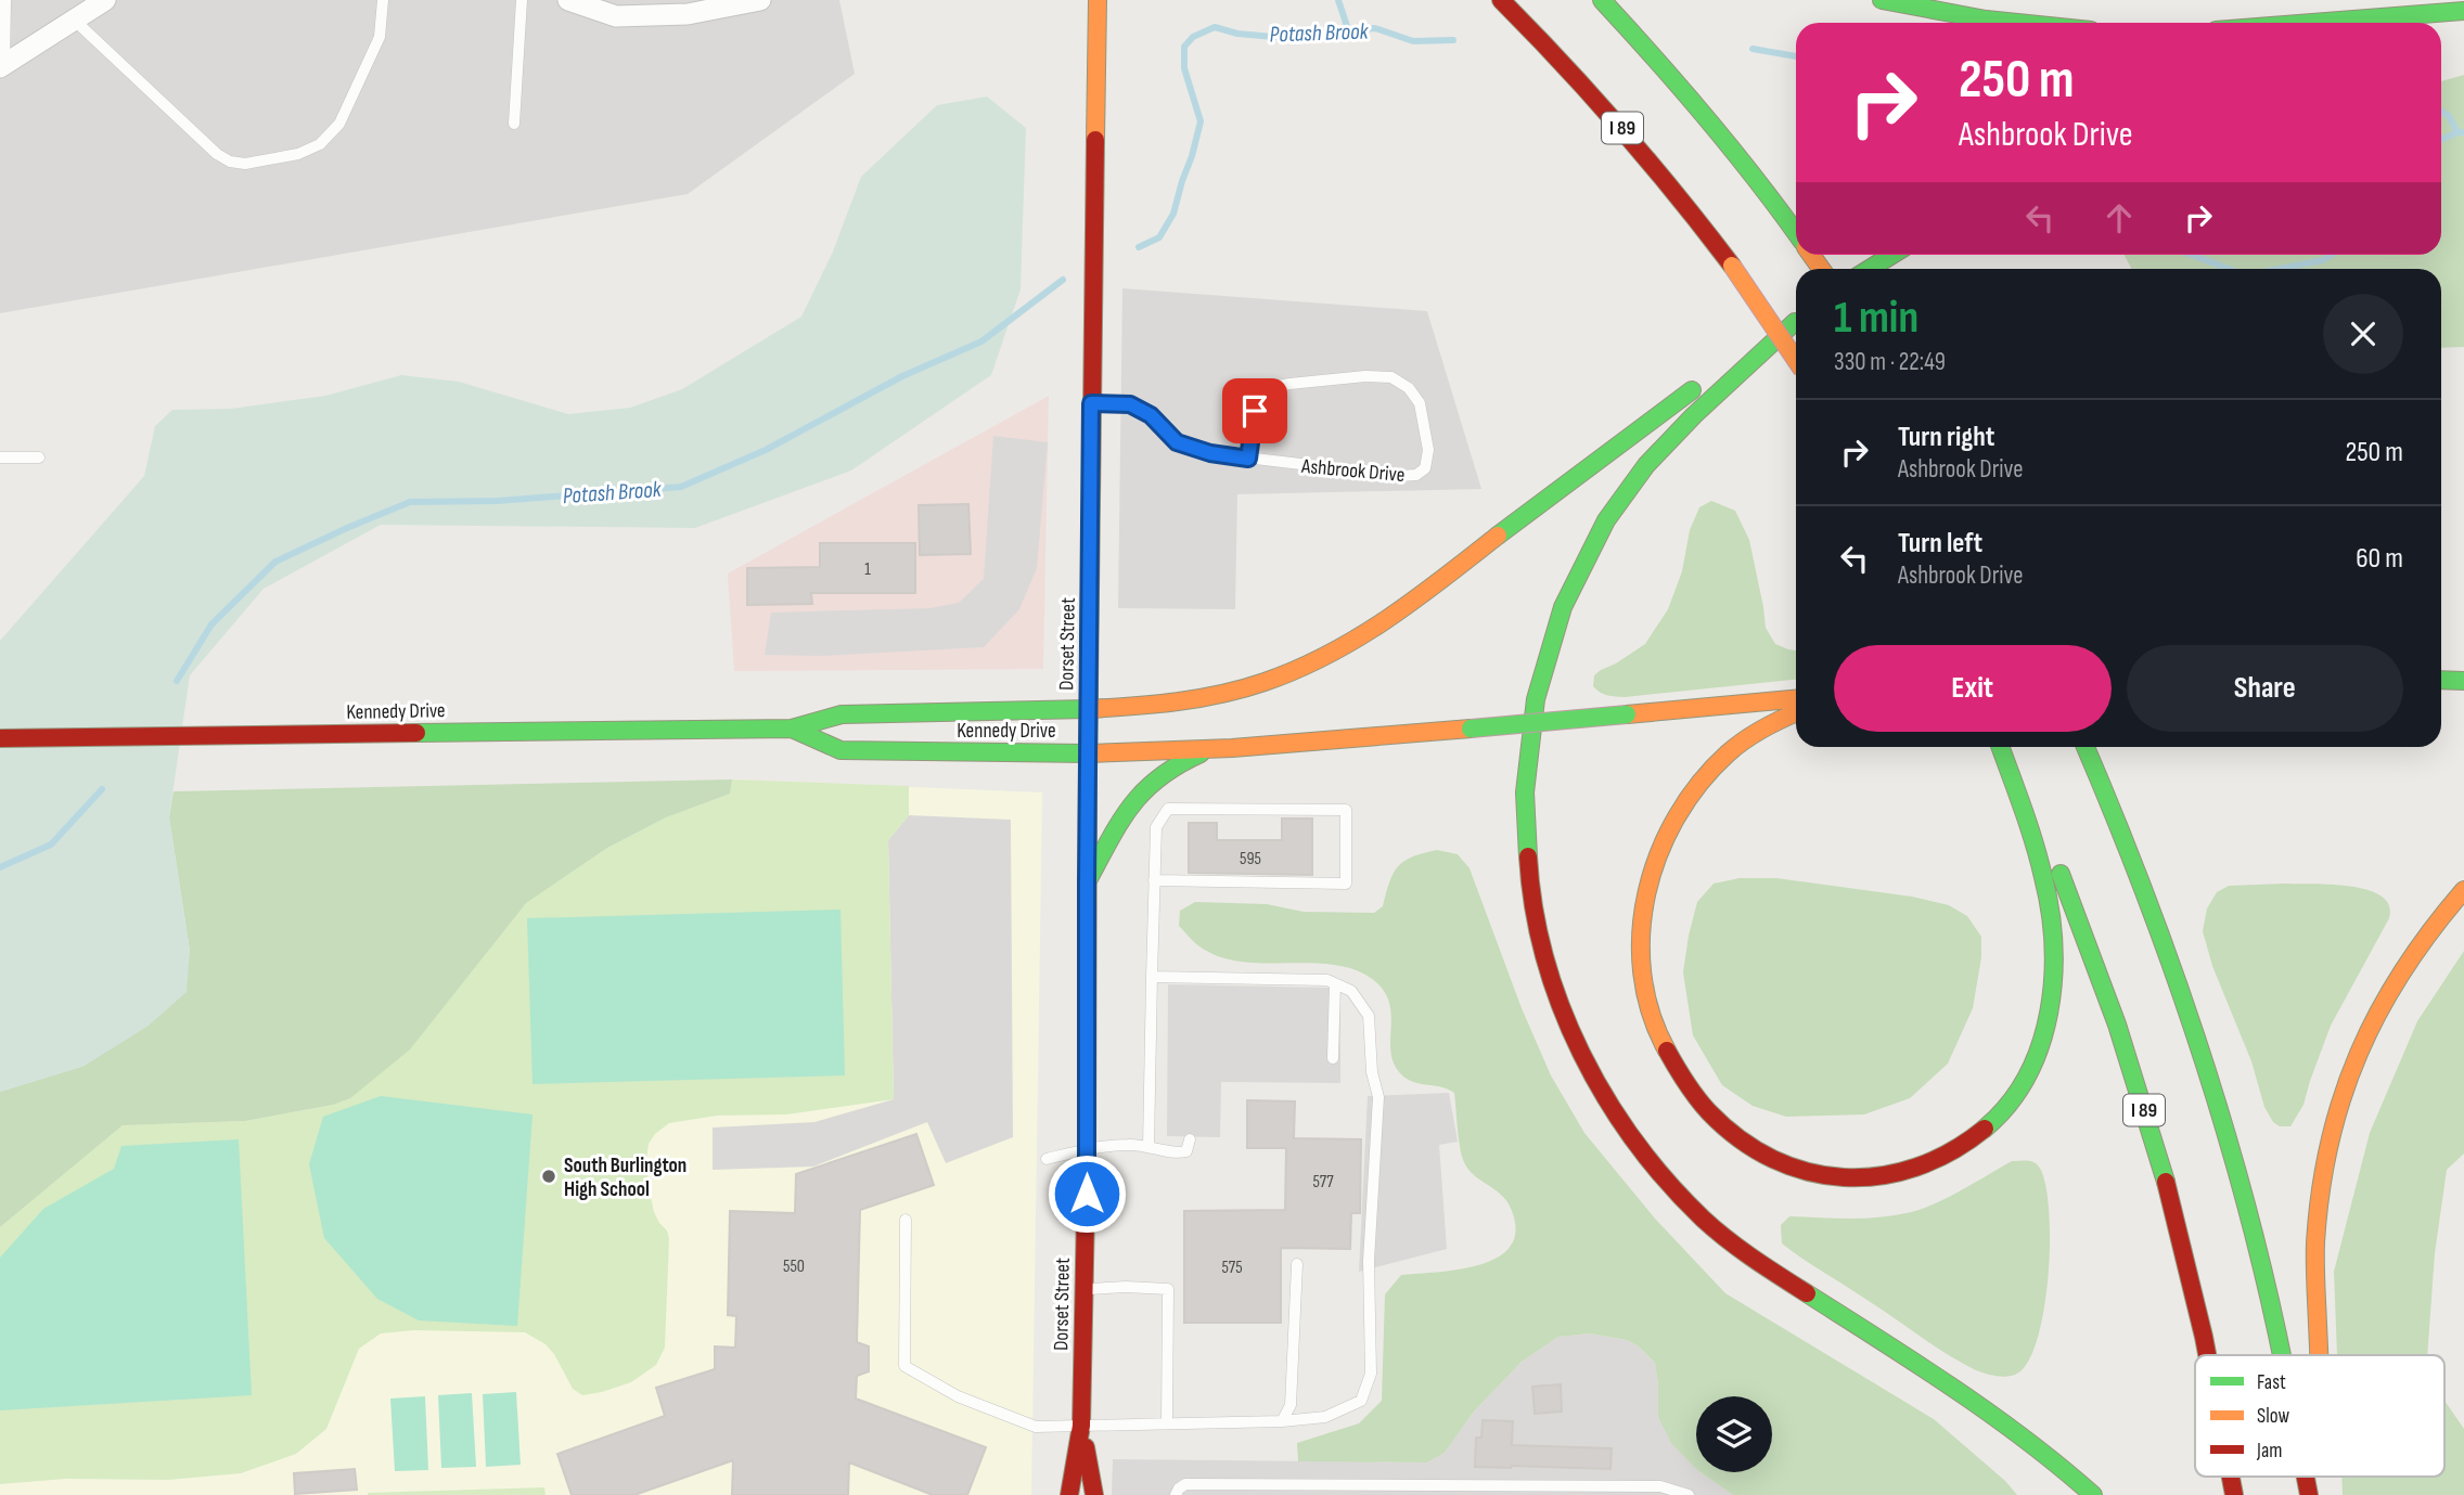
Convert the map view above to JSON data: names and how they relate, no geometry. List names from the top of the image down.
{
  "streets": {
    "main road": ["I 89", "Dorset Street", "Kennedy Drive"],
    "lane": ["Ashbrook Drive"]
  },
  "crossings": [
    ["Ashbrook Drive", "Dorset Street"],
    ["Dorset Street", "Kennedy Drive"]
  ],
  "water": ["Potash Brook"],
  "places": ["South Burlington High School"],
  "house_numbers": [
    "1",
    "595",
    "577",
    "550",
    "575"
  ],
  "legend": ["Fast", "Slow", "Jam"],
  "page": {
    "turn": ["250 m", "Ashbrook Drive"],
    "heading": ["1 min", "330 m · 22:49"],
    "list": [
      {
        "name": "Turn right",
        "note": "Ashbrook Drive",
        "value": "250 m"
      },
      {
        "name": "Turn left",
        "note": "Ashbrook Drive",
        "value": "60 m"
      }
    ],
    "buttons": ["Exit", "Share"]
  }
}
